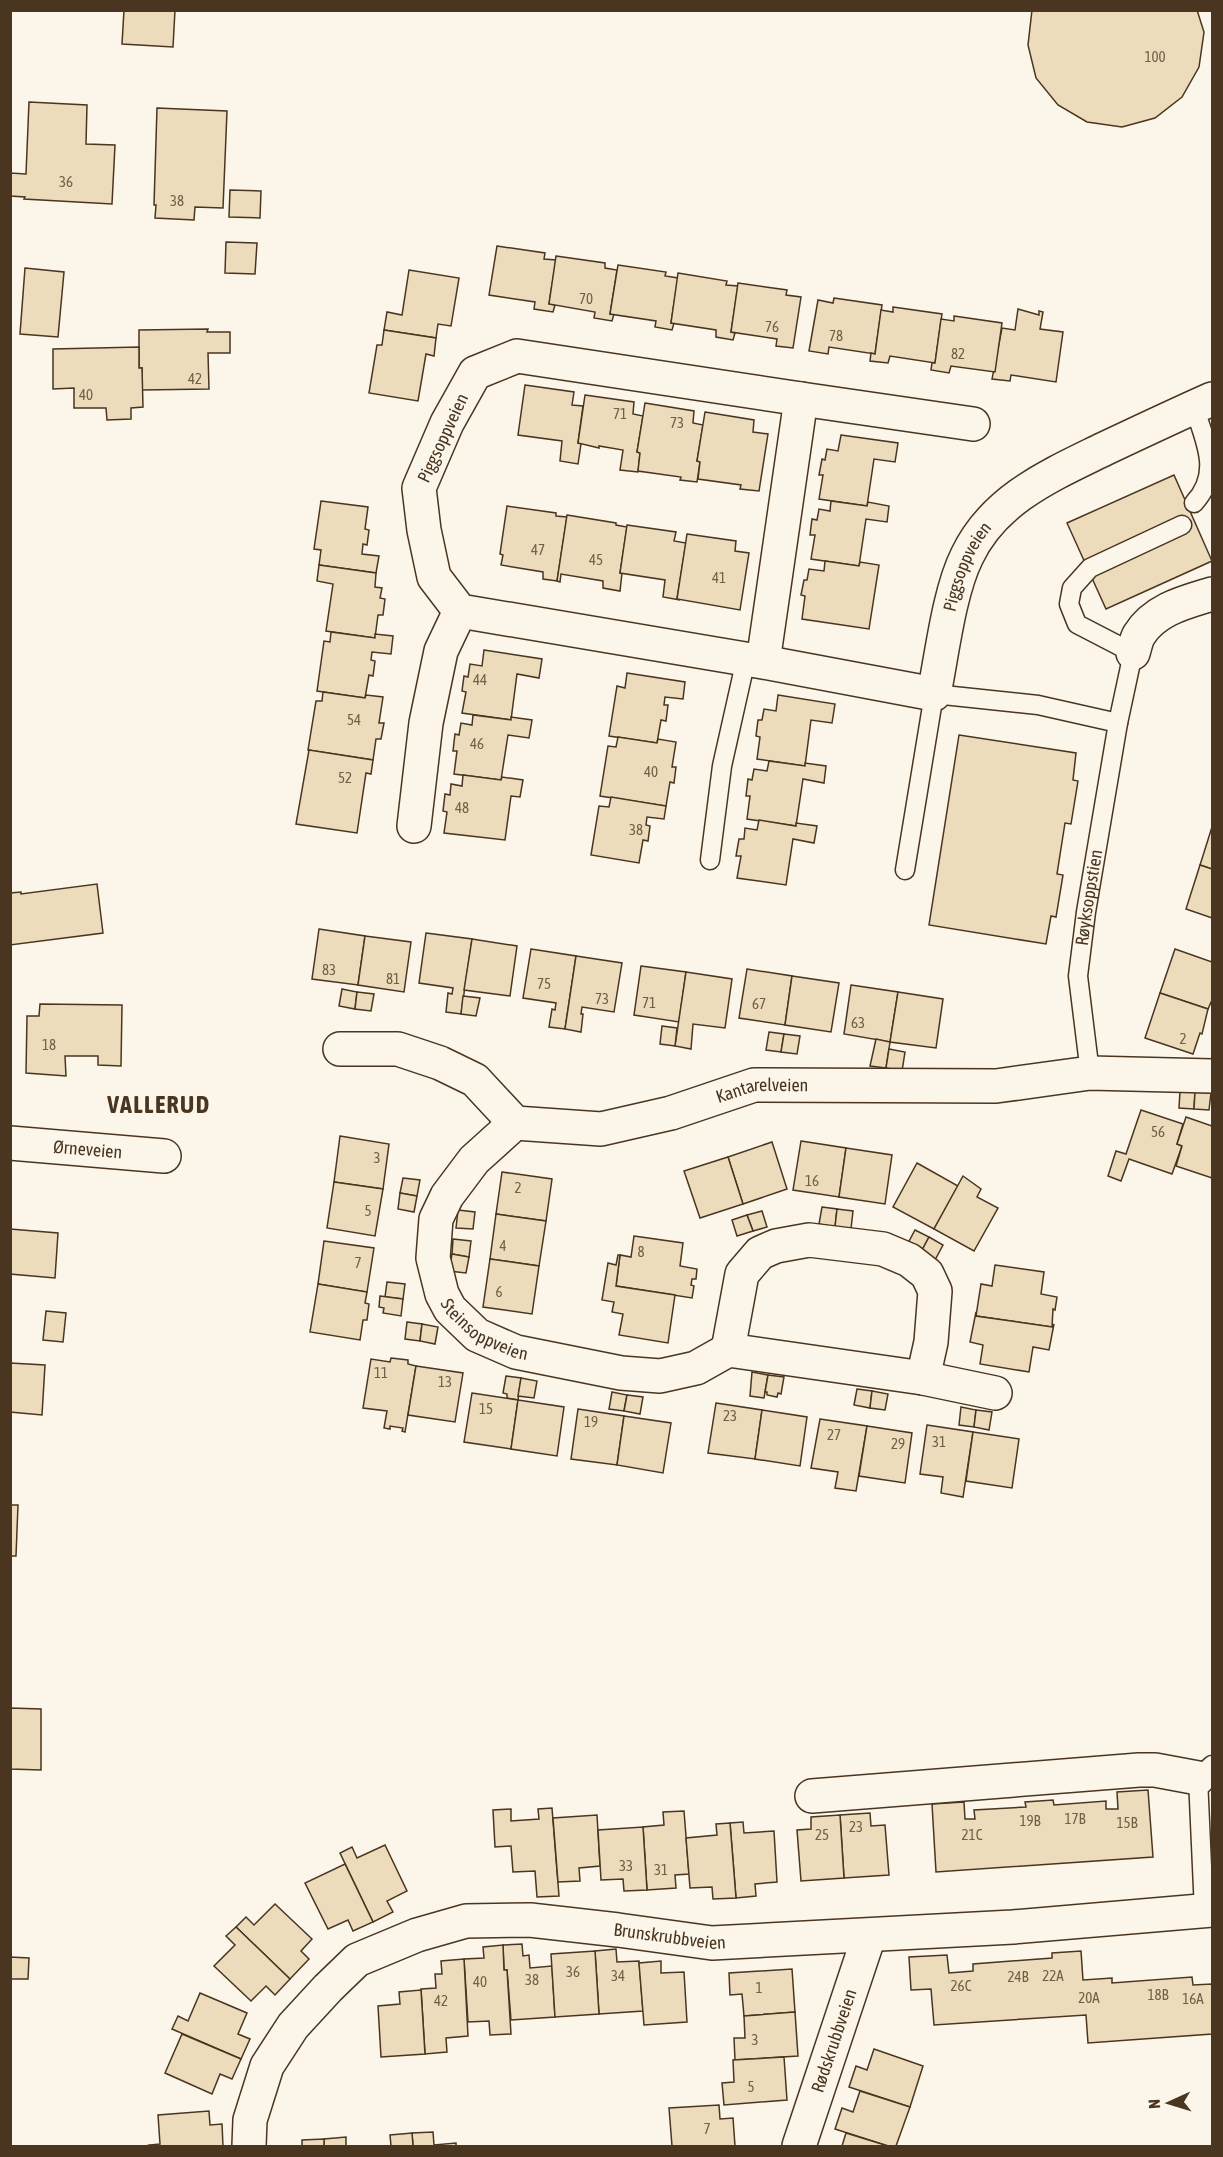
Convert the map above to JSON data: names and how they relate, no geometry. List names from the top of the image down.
{
  "streets": {
    "street": [
      "Piggsoppveien",
      "Røyksoppstien",
      "Kantarelveien",
      "Ørneveien",
      "Steinsoppveien",
      "Brunskrubbveien",
      "Rødskrubbveien"
    ]
  },
  "crossings": [
    ["Røyksoppstien", "Kantarelveien"],
    ["Kantarelveien", "Steinsoppveien"],
    ["Brunskrubbveien", "Rødskrubbveien"]
  ],
  "districts": ["VALLERUD"],
  "house_numbers": [
    "100",
    "36",
    "38",
    "70",
    "76",
    "78",
    "82",
    "42",
    "40",
    "71",
    "73",
    "47",
    "45",
    "41",
    "44",
    "54",
    "46",
    "40",
    "52",
    "48",
    "38",
    "83",
    "81",
    "75",
    "73",
    "71",
    "67",
    "63",
    "2",
    "18",
    "56",
    "3",
    "16",
    "2",
    "5",
    "4",
    "8",
    "7",
    "6",
    "11",
    "13",
    "15",
    "23",
    "19",
    "27",
    "31",
    "29",
    "17B",
    "19B",
    "15B",
    "23",
    "25",
    "21C",
    "33",
    "31",
    "36",
    "34",
    "22A",
    "24B",
    "38",
    "40",
    "26C",
    "1",
    "18B",
    "20A",
    "16A",
    "42",
    "3",
    "5",
    "7"
  ],
  "north": "left"
}
